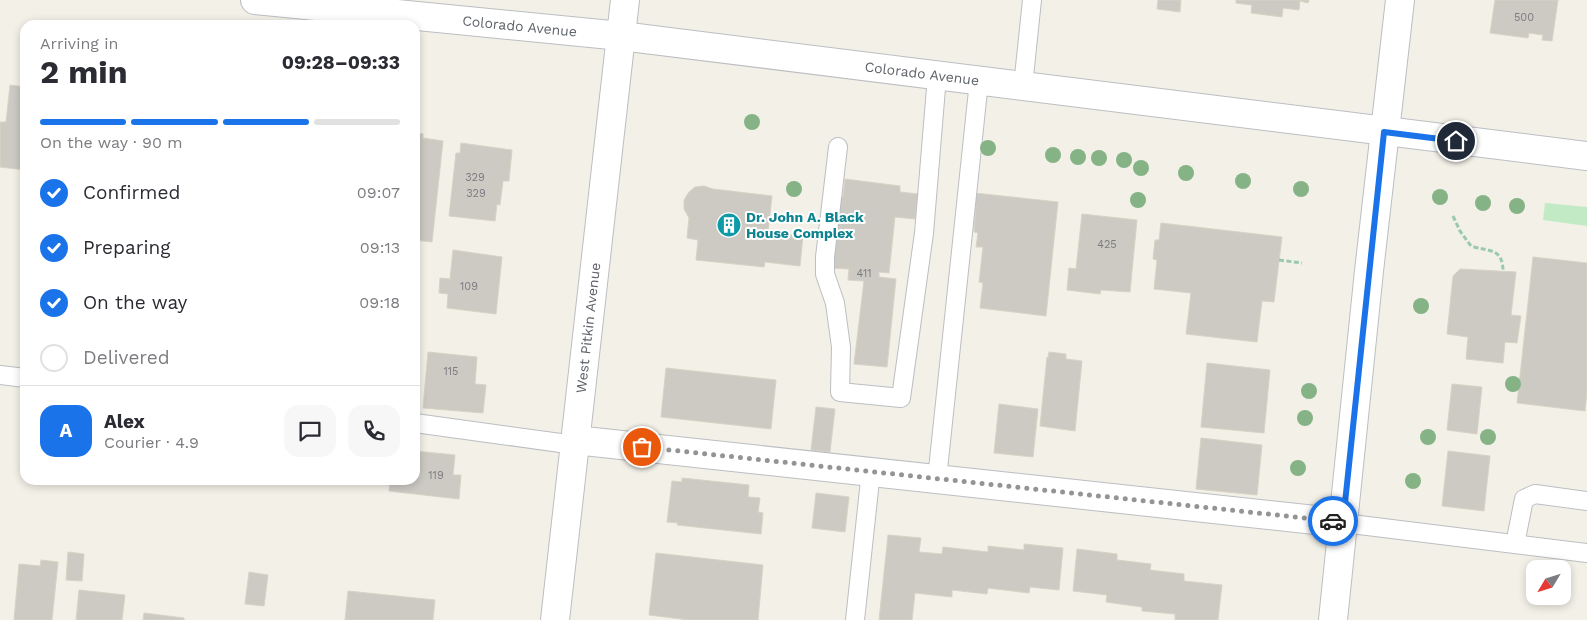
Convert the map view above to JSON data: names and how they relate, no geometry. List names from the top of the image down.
{
  "streets": {
    "street": ["Colorado Avenue", "West Pitkin Avenue"]
  },
  "crossings": [
    ["Colorado Avenue", "West Pitkin Avenue"]
  ],
  "places": {
    "building": ["Dr. John A. Black House Complex"]
  },
  "house_numbers": [
    "500",
    "329",
    "329",
    "425",
    "411",
    "109",
    "115",
    "119"
  ],
  "north": "bottom left",
  "page": {
    "heading": ["2 min", "Arriving in", "09:28–09:33"],
    "panel": ["Alex", "Courier · 4.9"],
    "bar": "On the way · 90 m",
    "list": [
      ["Confirmed", "09:07"],
      ["Preparing", "09:13"],
      ["On the way", "09:18"],
      "Delivered"
    ],
    "round": "A"
  }
}
